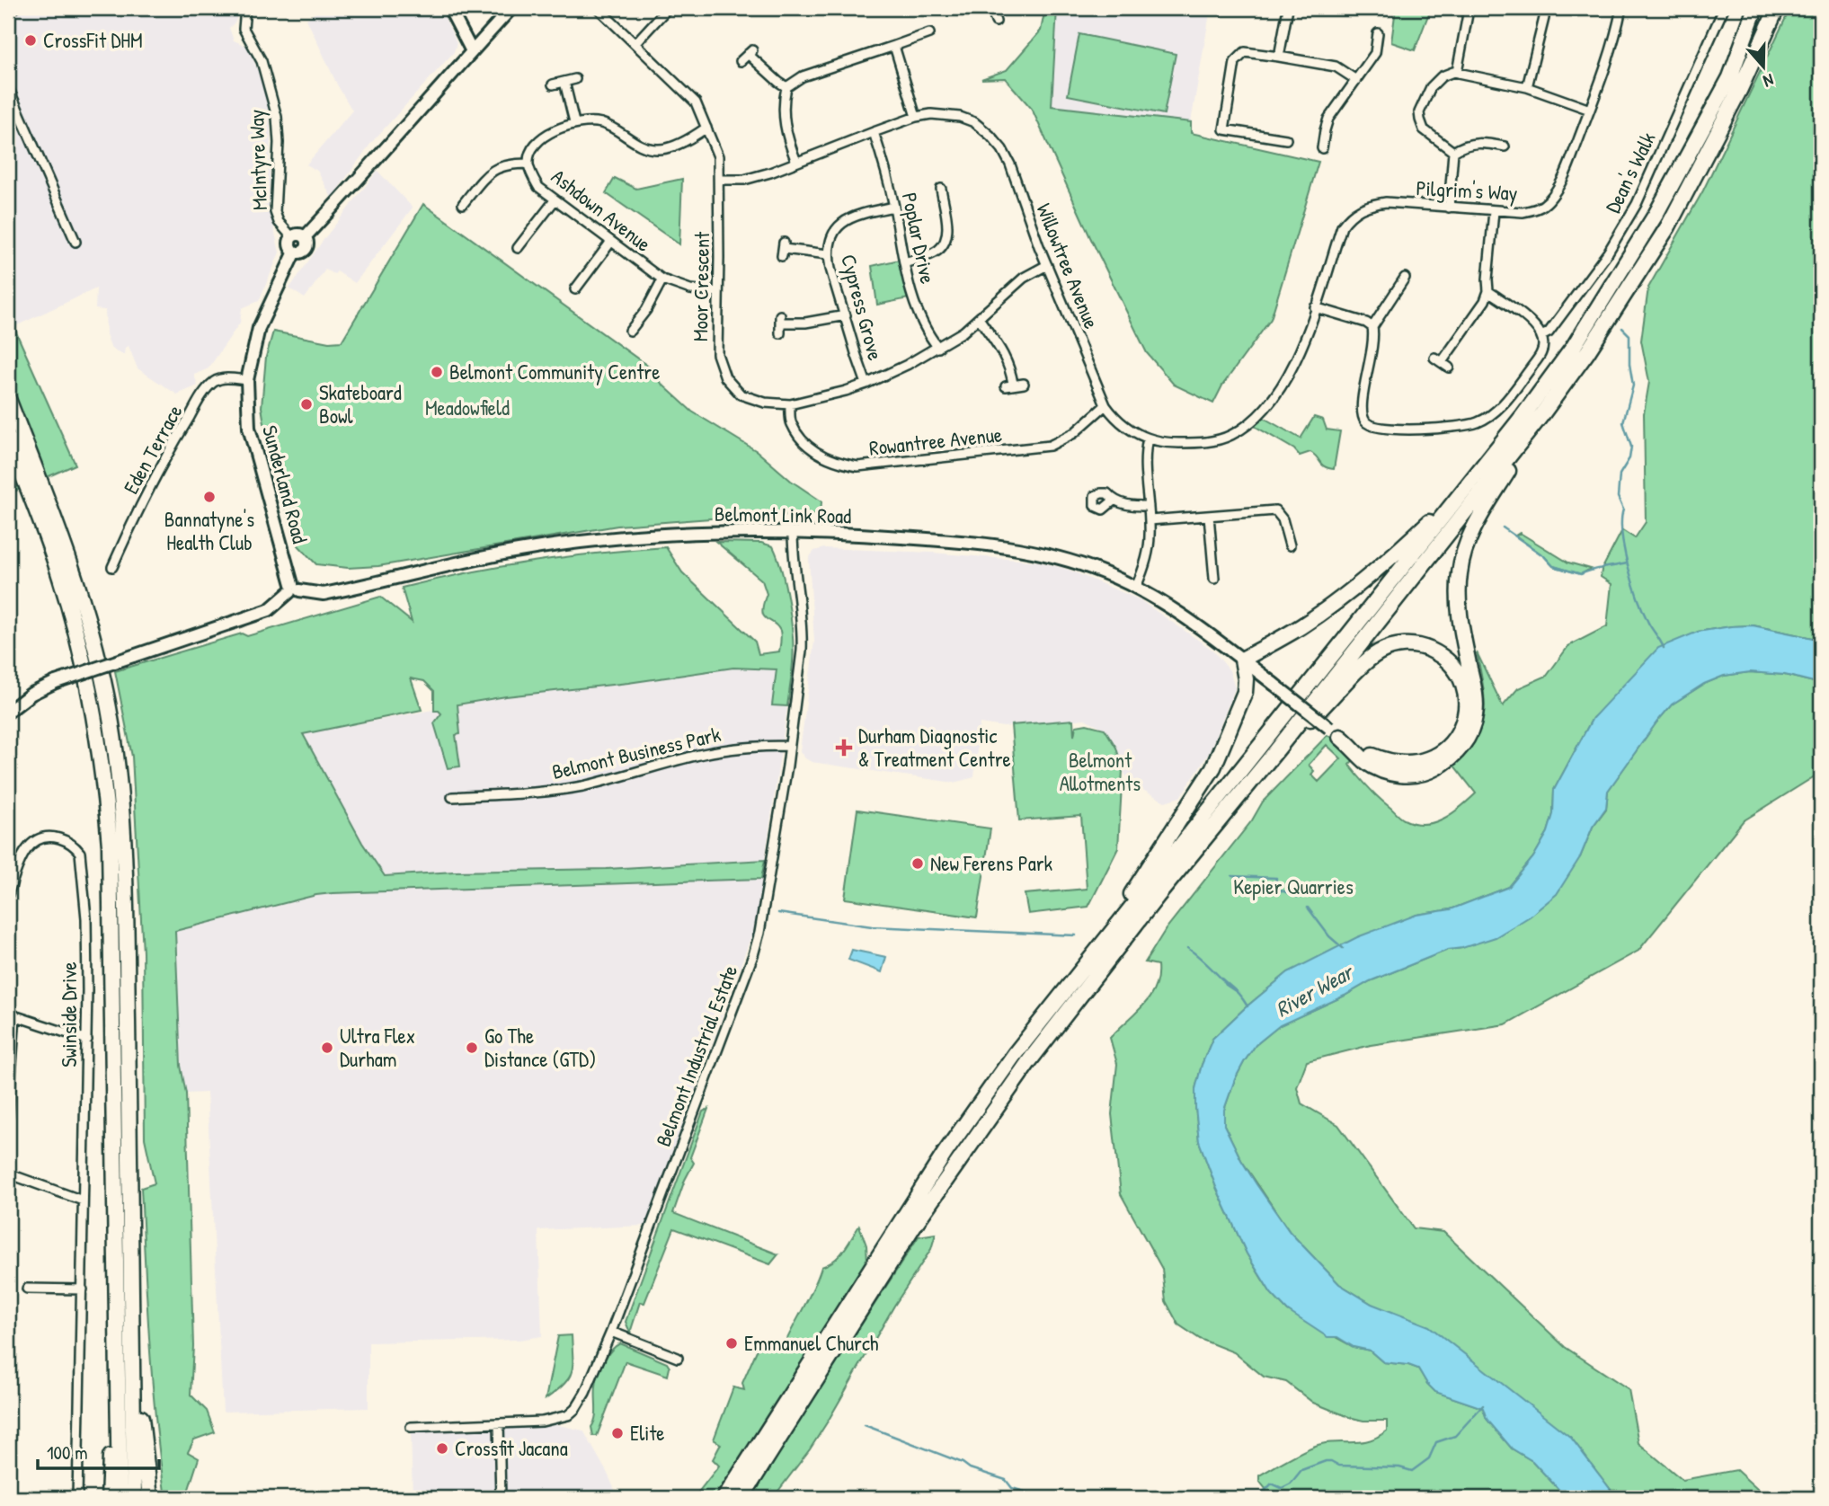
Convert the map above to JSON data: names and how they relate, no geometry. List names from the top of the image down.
{
  "streets": {
    "street": [
      "McIntyre Way",
      "Dean's Walk",
      "Pilgrim's Way",
      "Ashdown Avenue",
      "Poplar Drive",
      "Willowtree Avenue",
      "Moor Crescent",
      "Cypress Grove",
      "Rowantree Avenue",
      "Eden Terrace",
      "Sunderland Road",
      "Belmont Link Road",
      "Belmont Business Park",
      "Swinside Drive",
      "Belmont Industrial Estate"
    ]
  },
  "crossings": [
    ["McIntyre Way", "Sunderland Road"],
    ["Pilgrim's Way", "Willowtree Avenue"],
    ["Ashdown Avenue", "Moor Crescent"],
    ["Poplar Drive", "Willowtree Avenue"],
    ["Poplar Drive", "Moor Crescent"],
    ["Poplar Drive", "Cypress Grove"],
    ["Willowtree Avenue", "Moor Crescent"],
    ["Willowtree Avenue", "Rowantree Avenue"],
    ["Moor Crescent", "Cypress Grove"],
    ["Moor Crescent", "Rowantree Avenue"],
    ["Eden Terrace", "Sunderland Road"],
    ["Sunderland Road", "Belmont Link Road"],
    ["Belmont Link Road", "Belmont Industrial Estate"],
    ["Belmont Business Park", "Belmont Industrial Estate"]
  ],
  "water": ["River Wear"],
  "parks": ["Meadowfield", "Belmont Allotments", "Kepier Quarries"],
  "places": {
    "other": [
      "CrossFit DHM",
      "Belmont Community Centre",
      "Skateboard Bowl",
      "Bannatyne's Health Club",
      "New Ferens Park",
      "Ultra Flex Durham",
      "Go The Distance (GTD)",
      "Emmanuel Church",
      "Elite",
      "Crossfit Jacana"
    ],
    "health": ["Durham Diagnostic & Treatment Centre"]
  },
  "scale_bar": "100 m",
  "north": "bottom"
}
